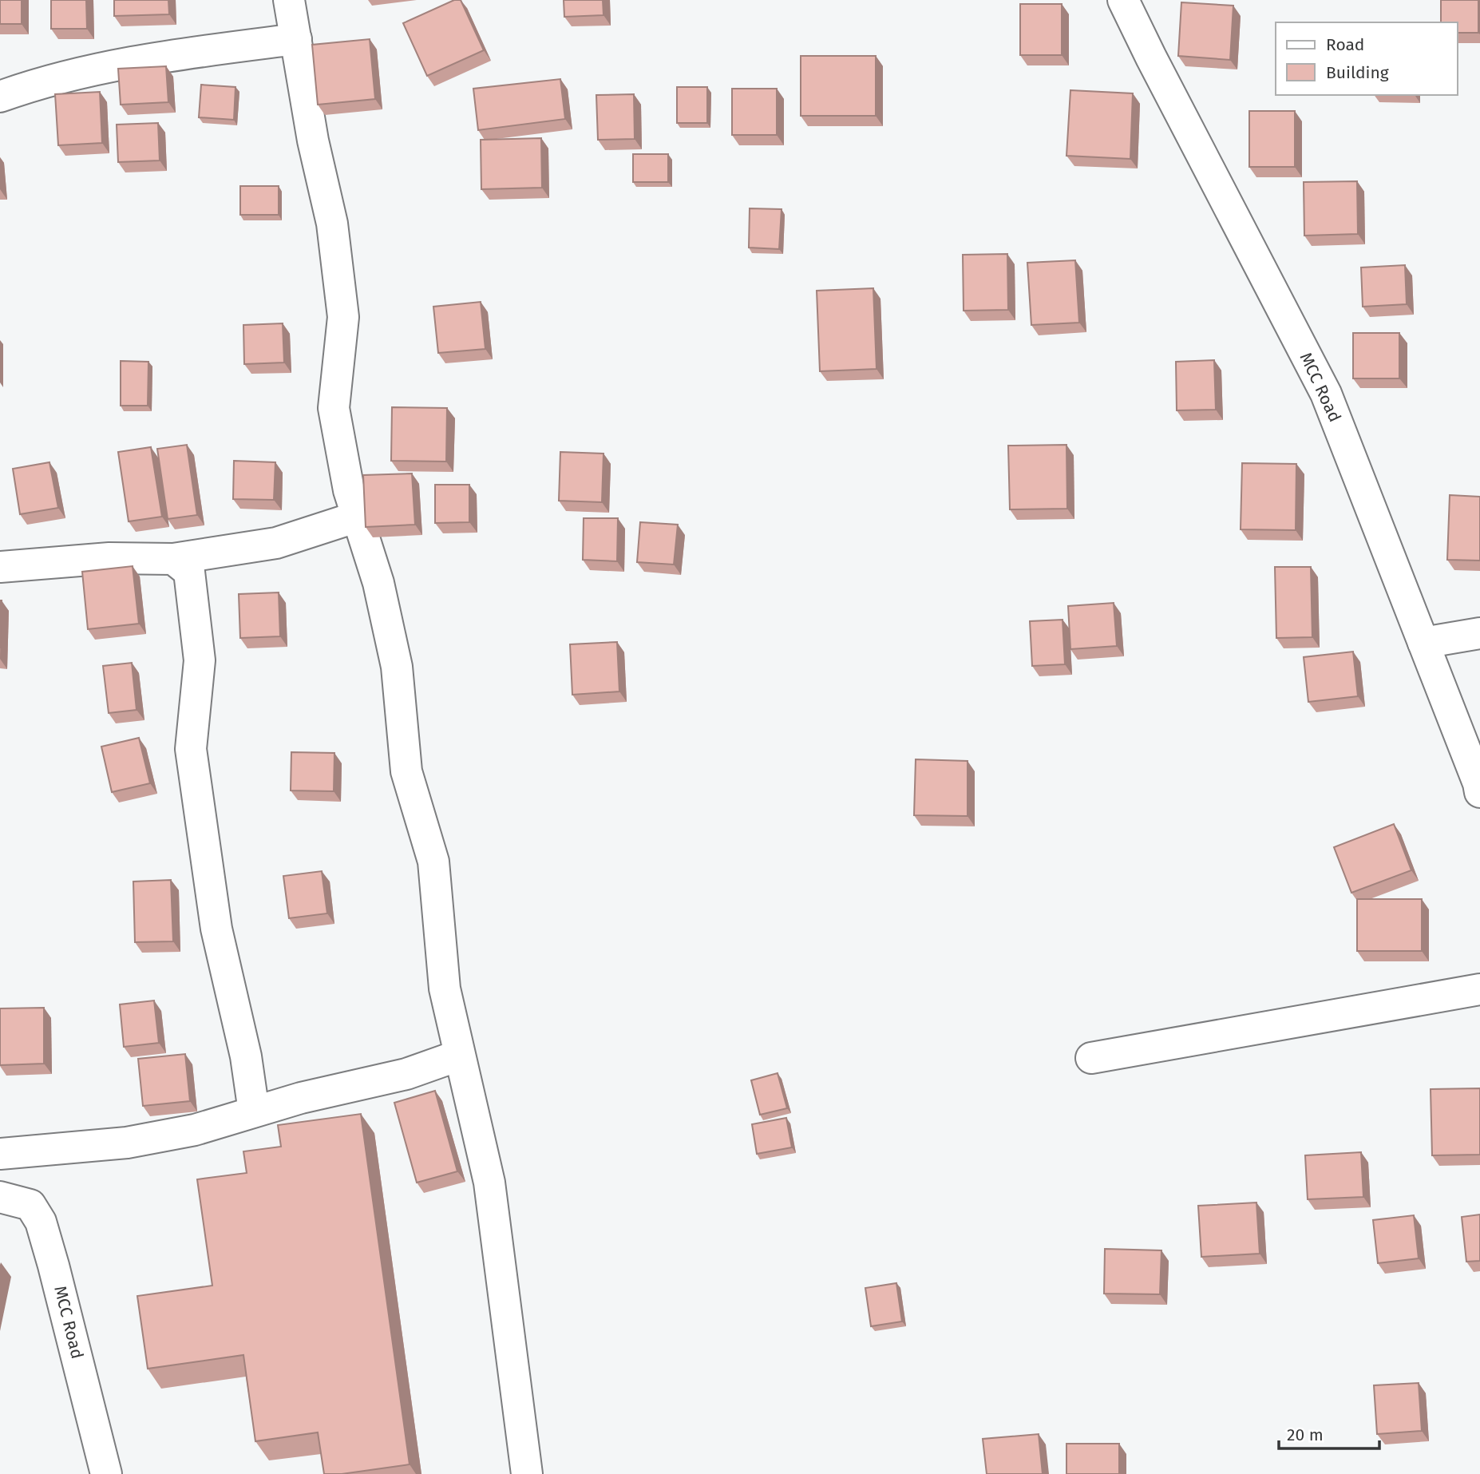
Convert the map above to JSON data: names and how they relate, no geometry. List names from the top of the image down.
{
  "streets": {
    "street": ["MCC Road"]
  },
  "legend": ["Road", "Building"],
  "scale_bar": "20 m"
}
